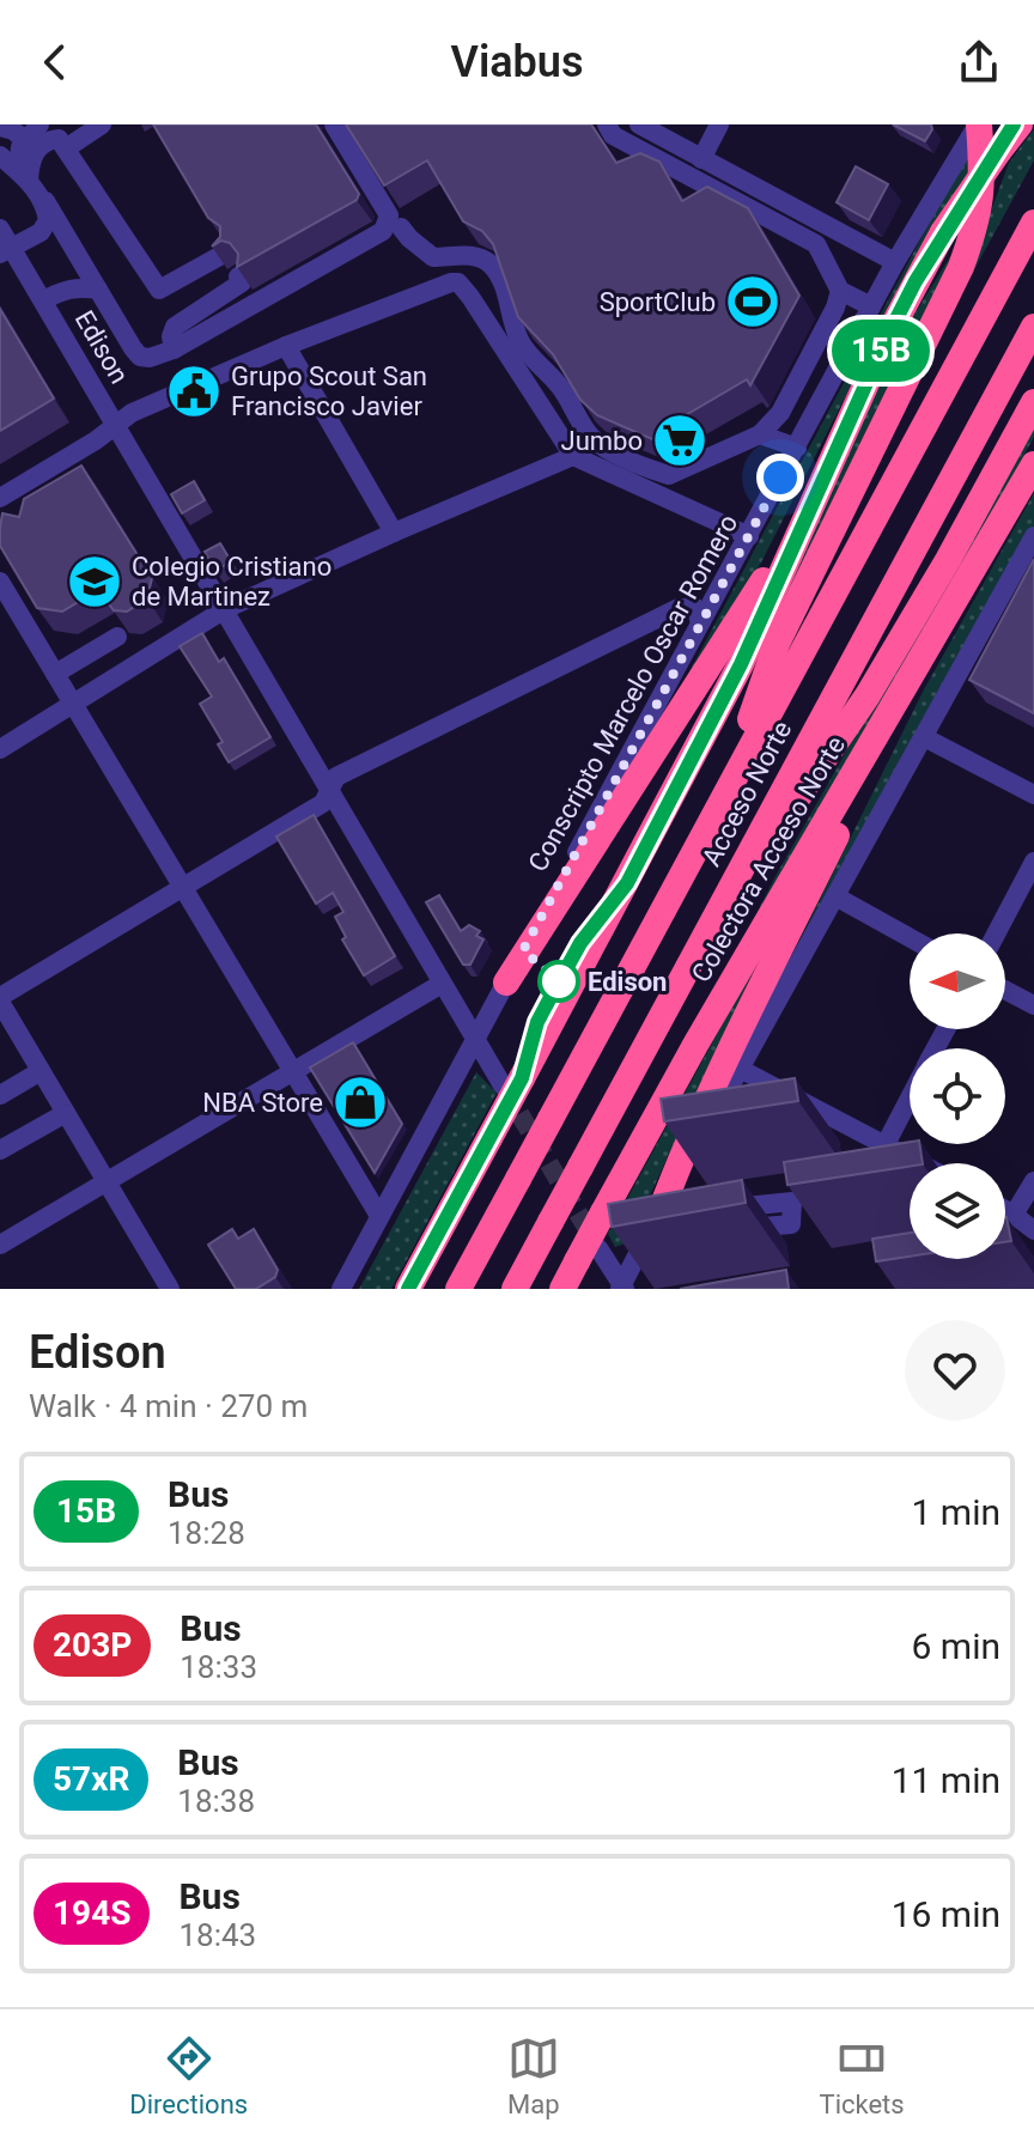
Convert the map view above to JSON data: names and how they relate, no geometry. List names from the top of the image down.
{
  "streets": {
    "highway": ["Acceso Norte", "Colectora Acceso Norte"],
    "street": ["Edison", "Conscripto Marcelo Oscar Romero"]
  },
  "crossings": [
    ["Edison", "Conscripto Marcelo Oscar Romero"]
  ],
  "places": {
    "sports": ["SportClub"],
    "public building": ["Grupo Scout San Francisco Javier"],
    "supermarket": ["Jumbo"],
    "school or university": ["Colegio Cristiano de Martinez"],
    "other": ["Edison"],
    "shop": ["NBA Store"]
  },
  "lines": ["bus line 15B"],
  "north": "left",
  "page": {
    "header": "Viabus",
    "on_map": "15B",
    "heading": ["Edison", "Walk · 4 min · 270 m"],
    "list": [
      {
        "mark": "15B",
        "name": "Bus",
        "note": "18:28",
        "value": "1 min"
      },
      {
        "mark": "203P",
        "name": "Bus",
        "note": "18:33",
        "value": "6 min"
      },
      {
        "mark": "57xR",
        "name": "Bus",
        "note": "18:38",
        "value": "11 min"
      },
      {
        "mark": "194S",
        "name": "Bus",
        "note": "18:43",
        "value": "16 min"
      }
    ],
    "tabs": ["Directions", "Map", "Tickets"]
  }
}
